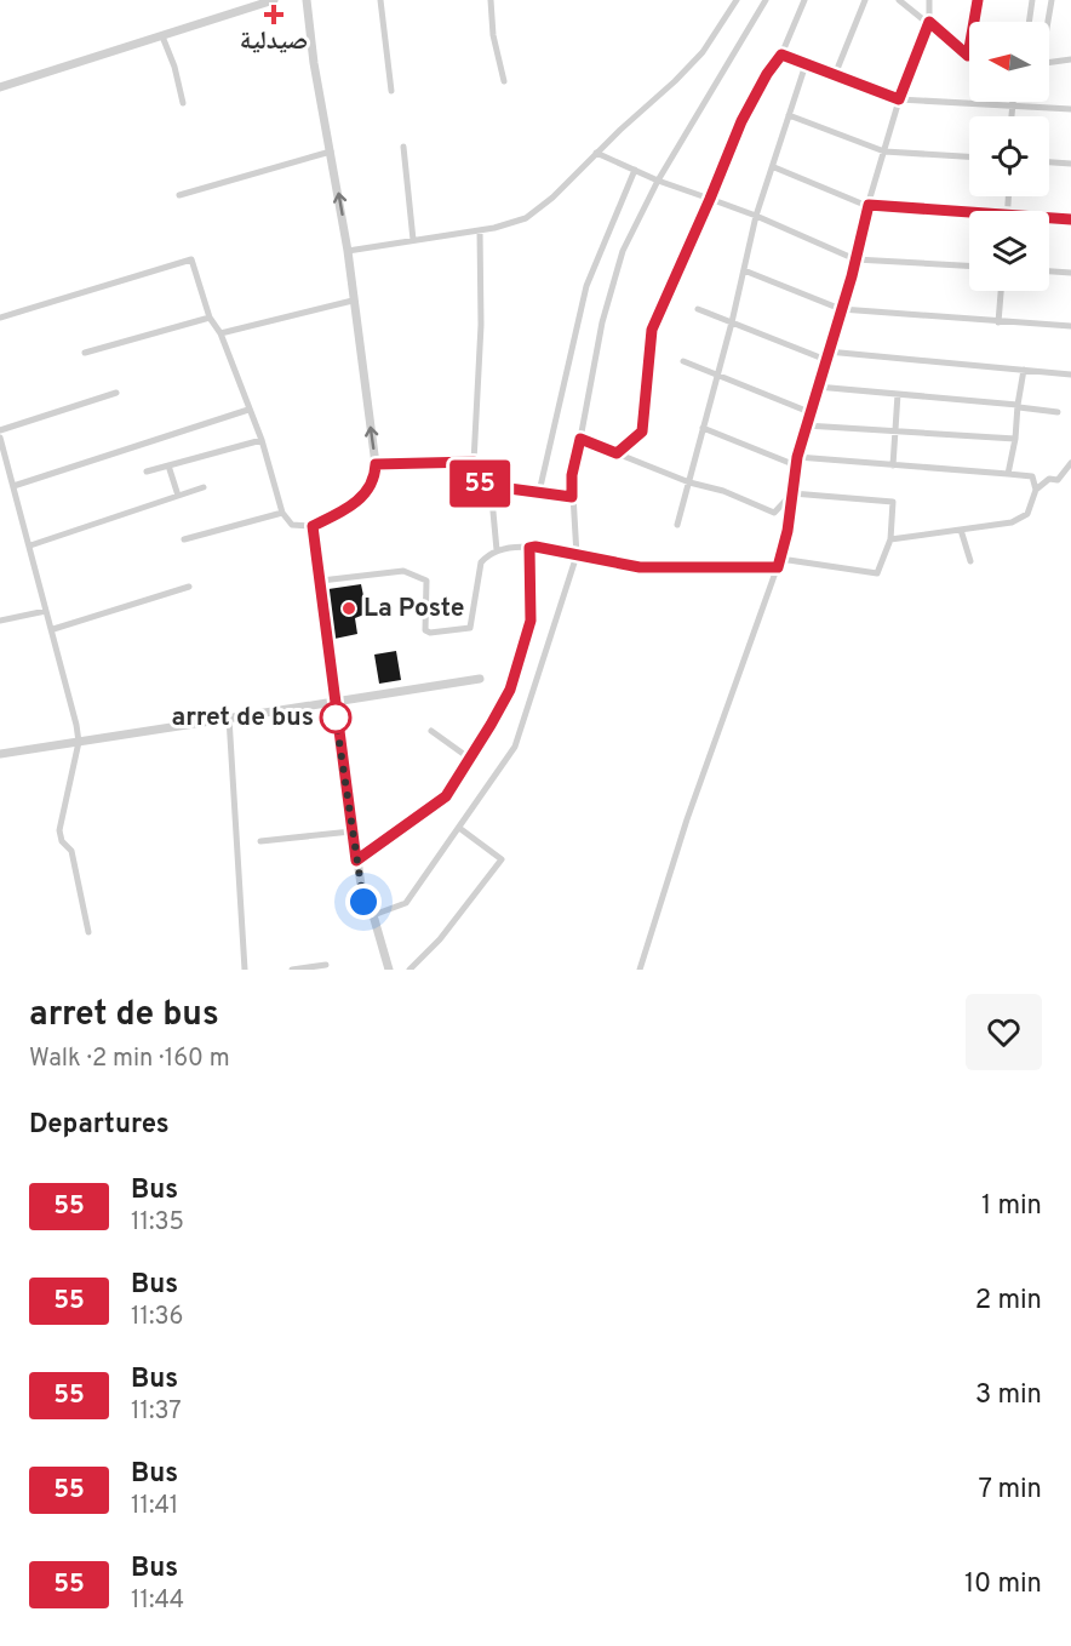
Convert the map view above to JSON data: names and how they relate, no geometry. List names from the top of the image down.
{
  "places": {
    "health": ["صيدلية"],
    "other": ["La Poste", "arret de bus"]
  },
  "lines": ["bus line 55"],
  "north": "left",
  "page": {
    "on_map": "55",
    "heading": [
      ["arret de bus", "Walk · 2 min · 160 m"],
      "Departures"
    ],
    "list": [
      {
        "mark": "55",
        "name": "Bus",
        "note": "11:35",
        "value": "1 min"
      },
      {
        "mark": "55",
        "name": "Bus",
        "note": "11:36",
        "value": "2 min"
      },
      {
        "mark": "55",
        "name": "Bus",
        "note": "11:37",
        "value": "3 min"
      },
      {
        "mark": "55",
        "name": "Bus",
        "note": "11:41",
        "value": "7 min"
      },
      {
        "mark": "55",
        "name": "Bus",
        "note": "11:44",
        "value": "10 min"
      }
    ]
  }
}
